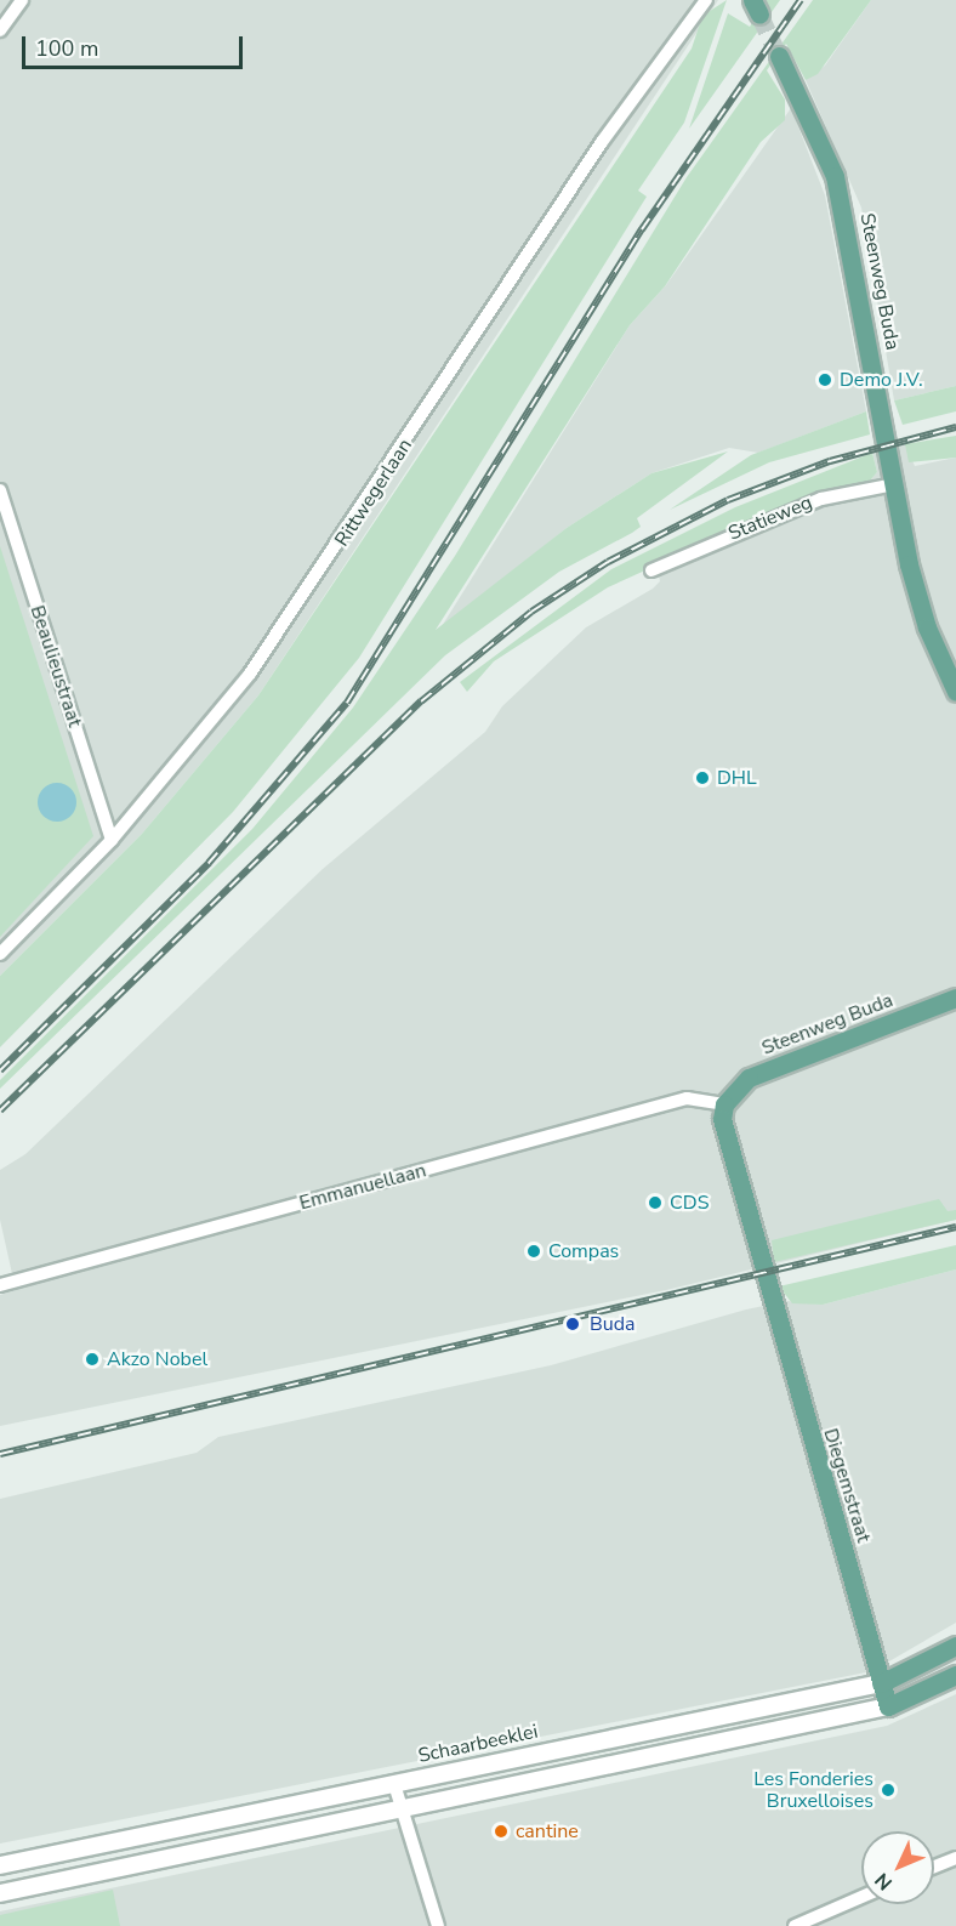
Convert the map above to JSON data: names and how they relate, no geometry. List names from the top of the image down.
{
  "streets": {
    "main road": ["Steenweg Buda", "Diegemstraat", "Schaarbeeklei"],
    "street": [
      "Rittwegerlaan",
      "Statieweg",
      "Beaulieustraat",
      "Emmanuellaan"
    ]
  },
  "crossings": [
    ["Steenweg Buda", "Statieweg"],
    ["Steenweg Buda", "Emmanuellaan"],
    ["Steenweg Buda", "Diegemstraat"],
    ["Rittwegerlaan", "Beaulieustraat"],
    ["Emmanuellaan", "Diegemstraat"],
    ["Diegemstraat", "Schaarbeeklei"]
  ],
  "places": [
    "Demo J.V.",
    "DHL",
    "CDS",
    "Compas",
    "Buda",
    "Akzo Nobel",
    "Les Fonderies Bruxelloises",
    "cantine"
  ],
  "scale_bar": "100 m",
  "north": "bottom left"
}
